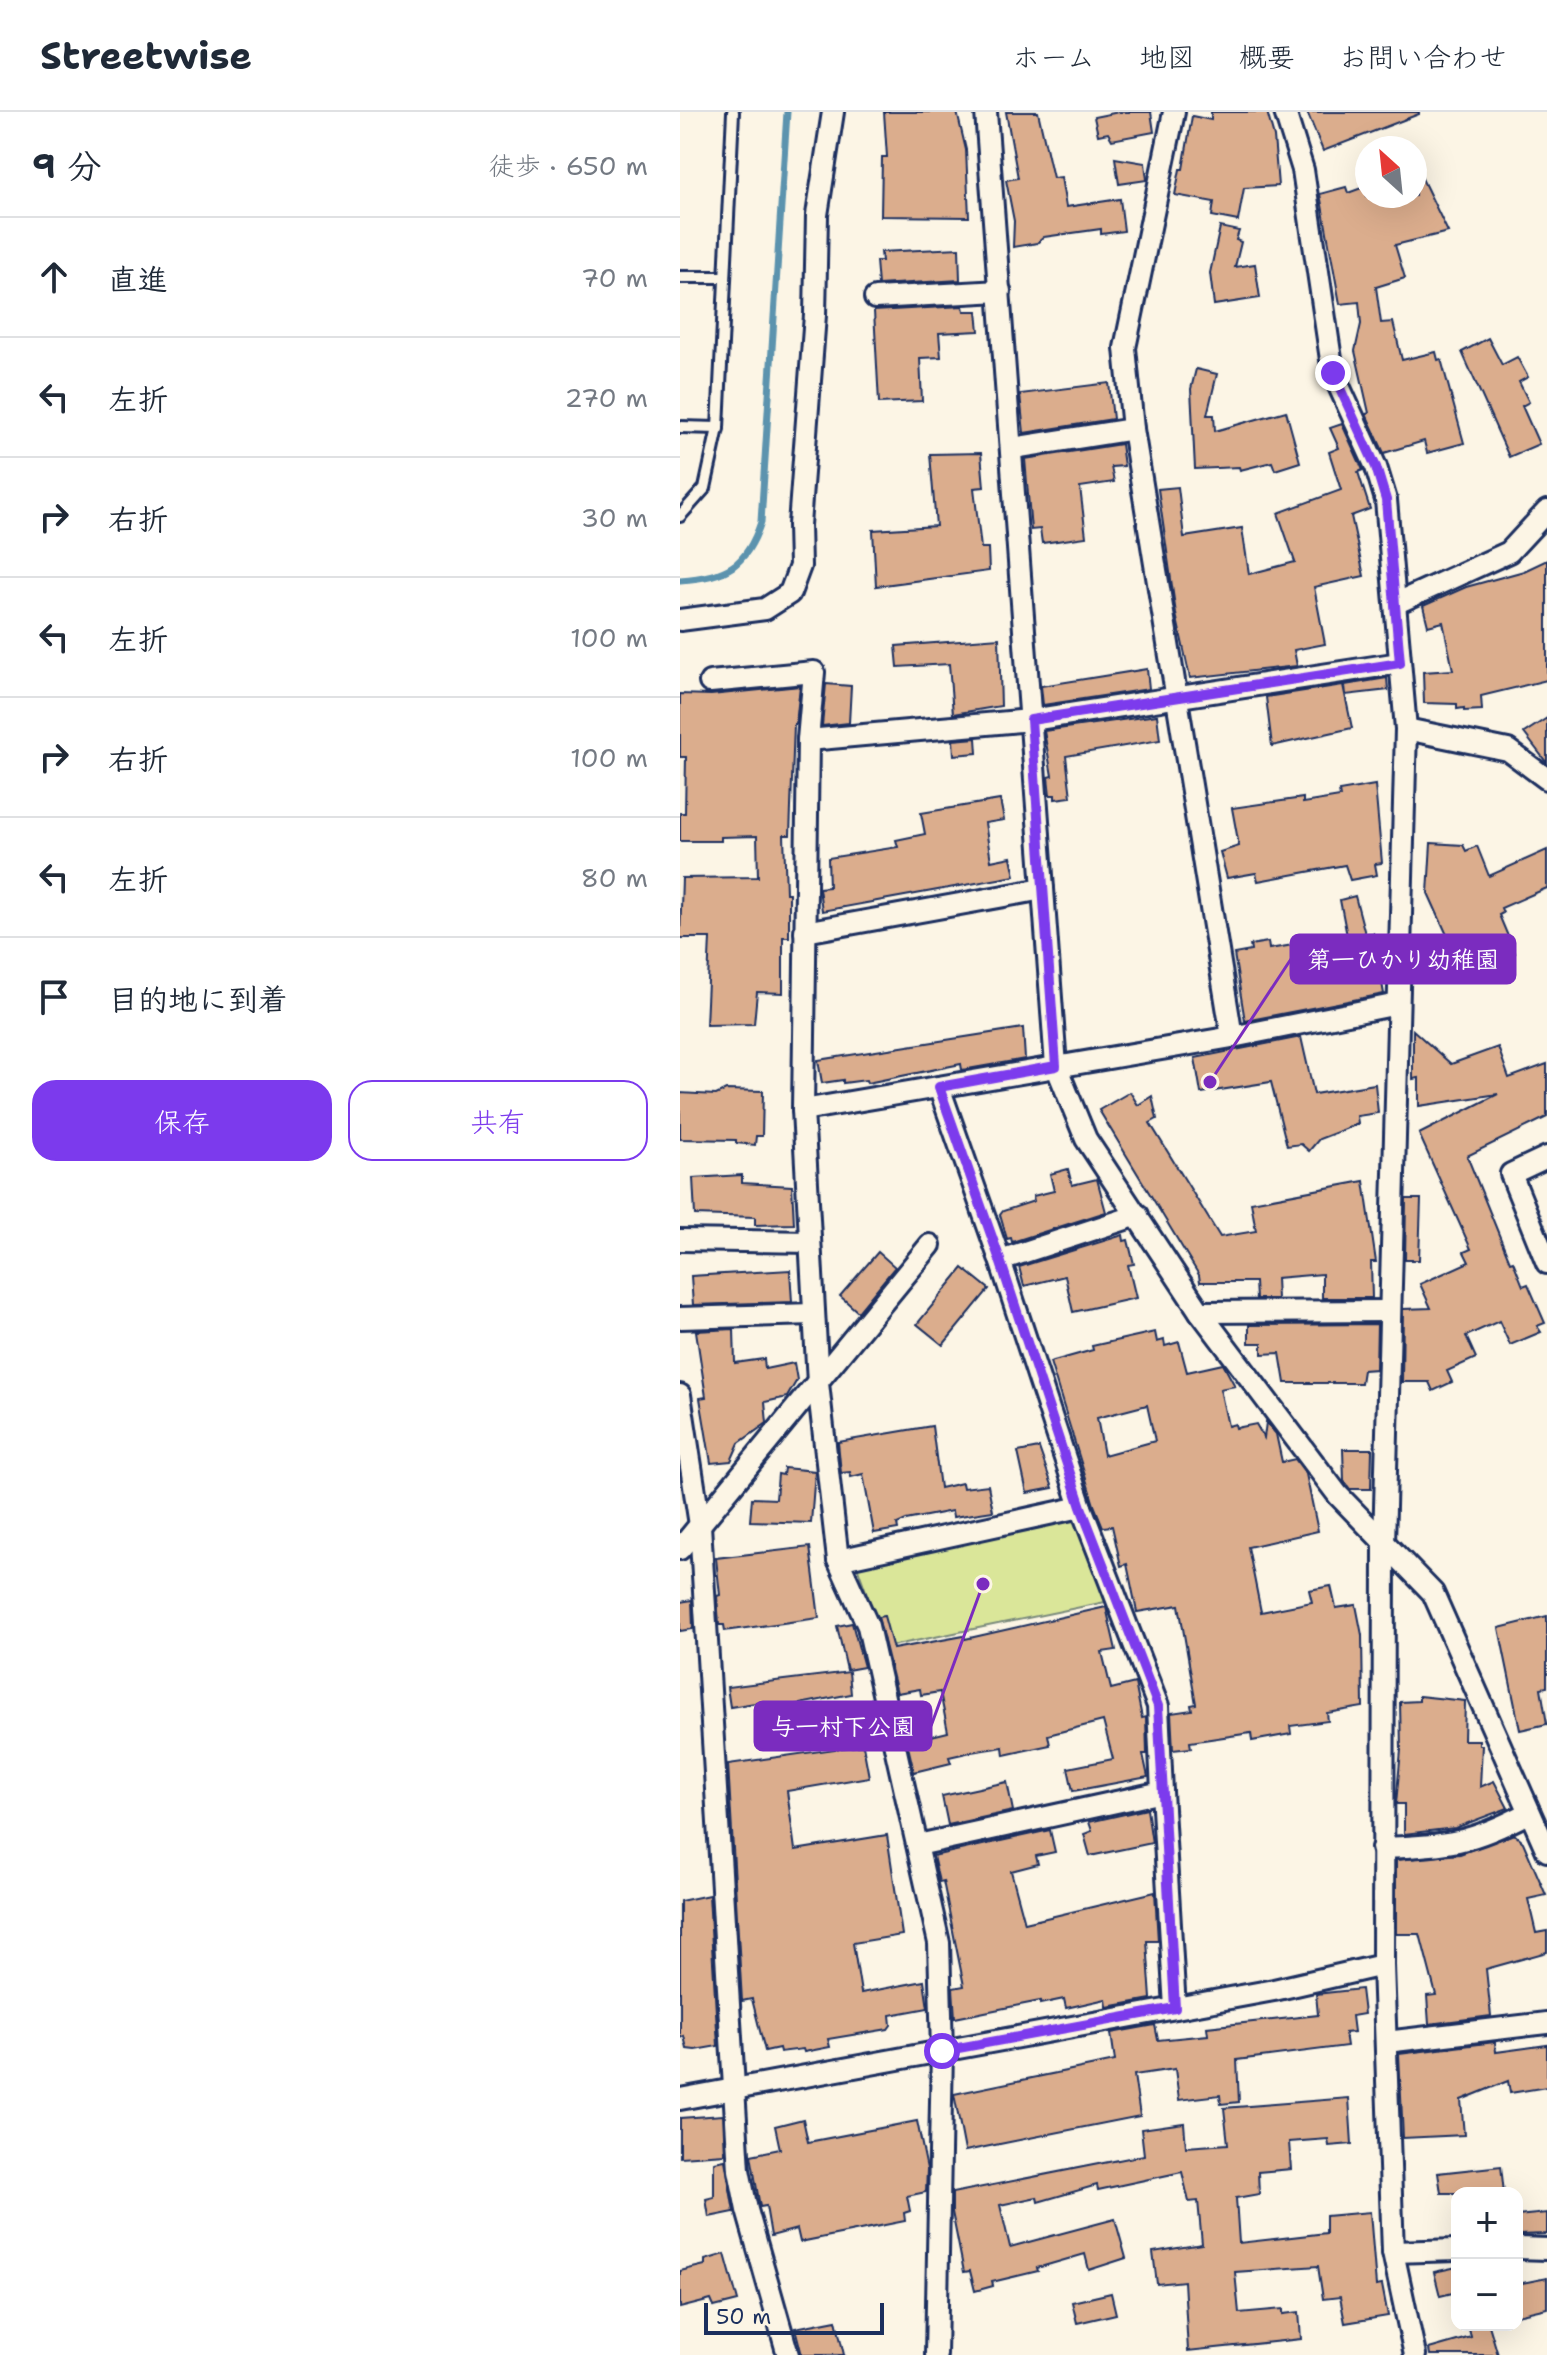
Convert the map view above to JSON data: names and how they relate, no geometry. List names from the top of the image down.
{
  "places": ["第一ひかり幼稚園", "与一村下公園"],
  "scale_bar": "50 m",
  "north": "top left",
  "page": {
    "header": "Streetwise",
    "nav": [
      "ホーム",
      "地図",
      "概要",
      "お問い合わせ"
    ],
    "heading": ["9 分", "徒歩 · 650 m"],
    "list": [
      ["直進", "70 m"],
      ["左折", "270 m"],
      ["右折", "30 m"],
      ["左折", "100 m"],
      ["右折", "100 m"],
      ["左折", "80 m"],
      "目的地に到着"
    ],
    "buttons": ["保存", "共有"],
    "map_buttons": ["+", "−"],
    "scale": "50 m"
  }
}
